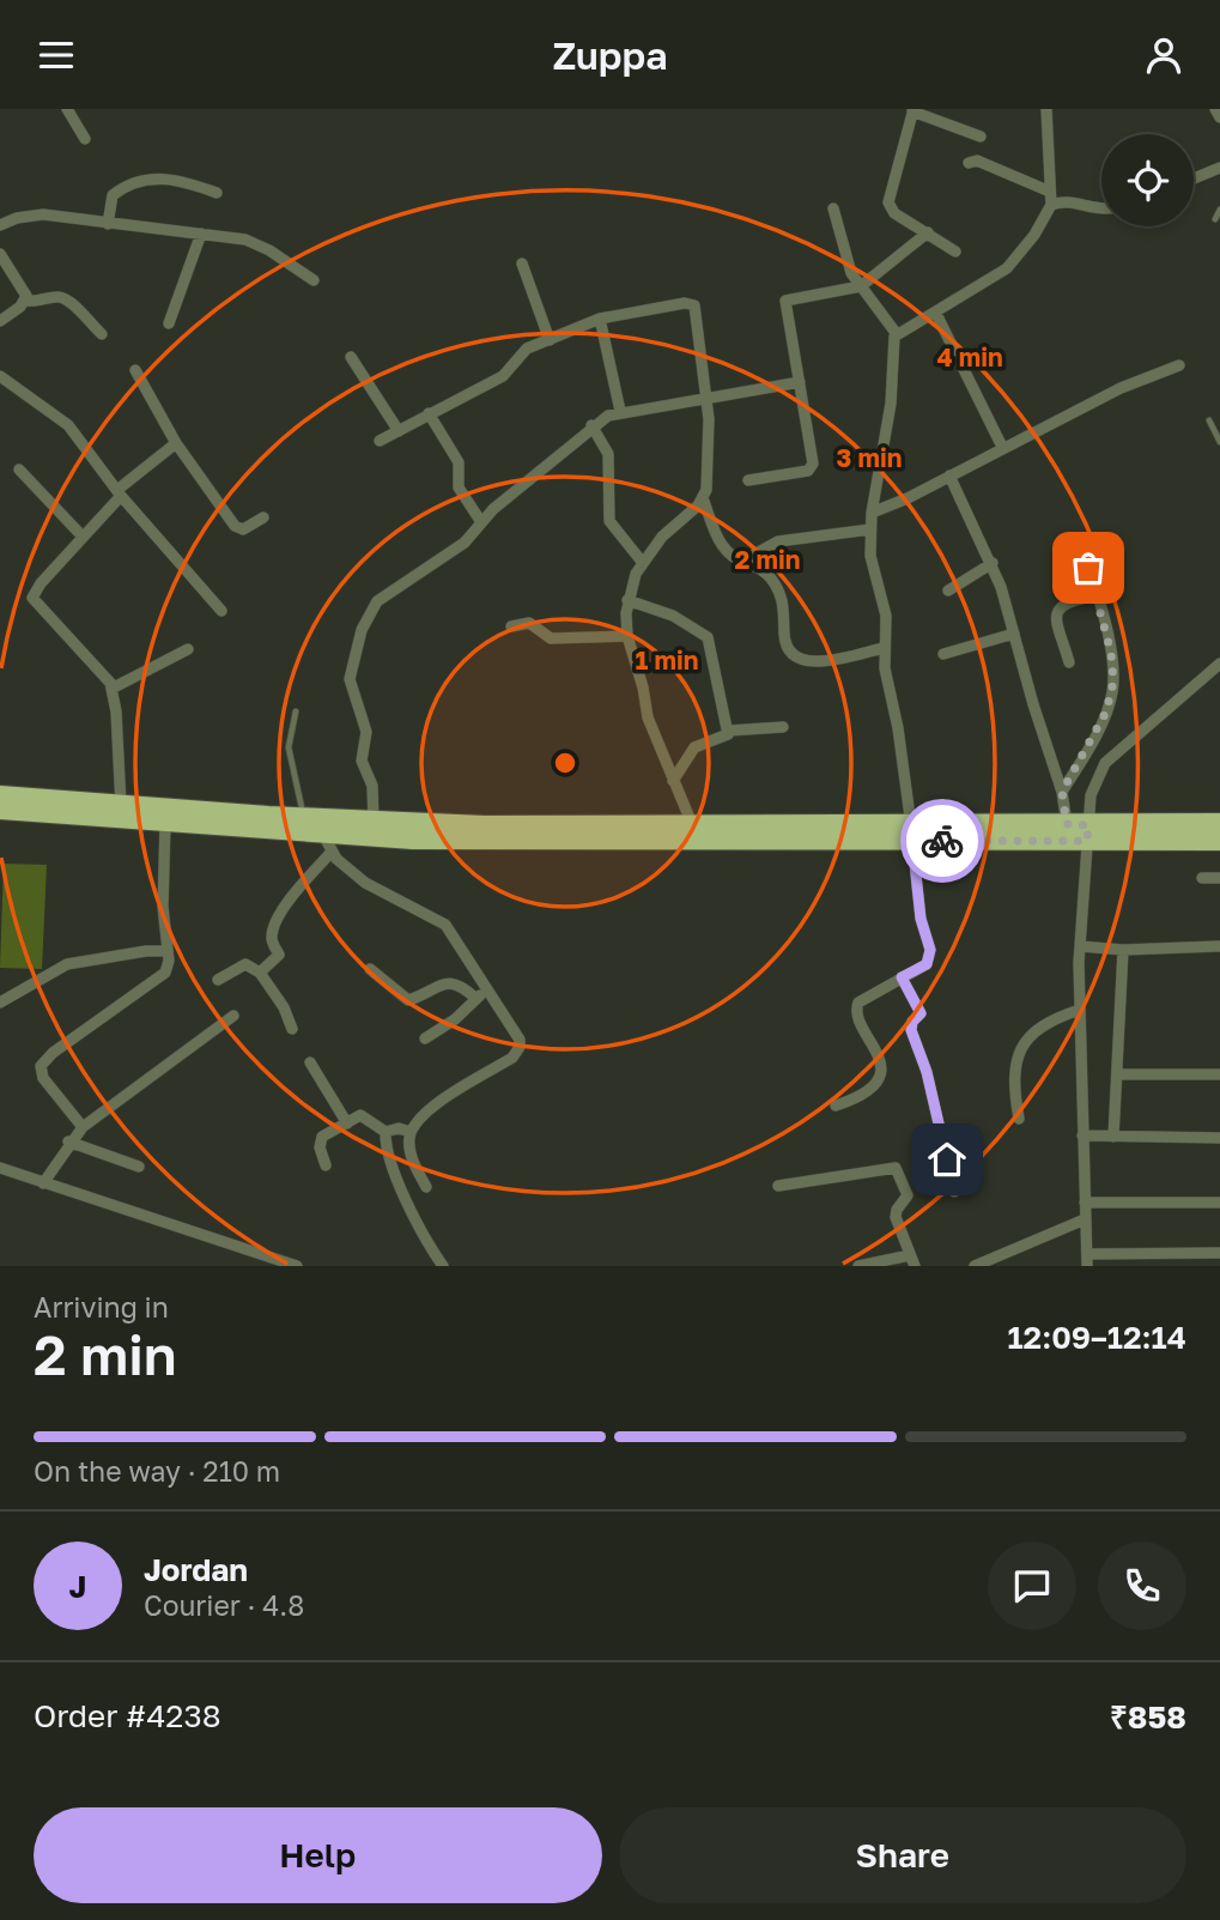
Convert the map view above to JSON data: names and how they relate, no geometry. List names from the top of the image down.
{
  "page": {
    "header": "Zuppa",
    "heading": ["2 min", "Arriving in", "12:09–12:14"],
    "panel": [
      "Jordan",
      "Courier · 4.8",
      "Order #4238",
      "₹858"
    ],
    "bar": "On the way · 210 m",
    "round": "J",
    "buttons": ["Help", "Share"]
  },
  "rings": [
    "4 min",
    "3 min",
    "2 min",
    "1 min"
  ]
}
